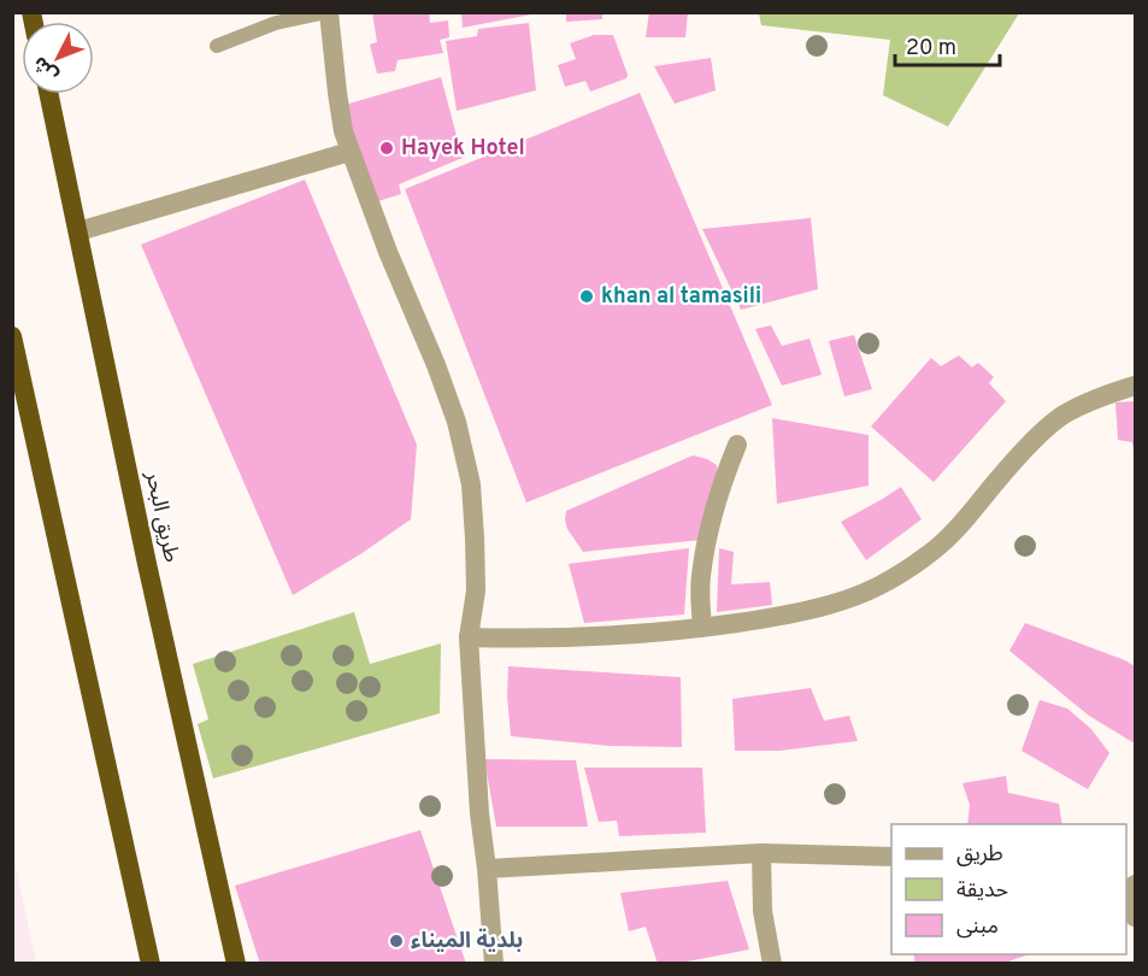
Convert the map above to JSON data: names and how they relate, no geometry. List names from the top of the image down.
{
  "streets": {
    "highway": ["طريق البحر"]
  },
  "places": ["Hayek Hotel", "khan al tamasili", "بلدية الميناء"],
  "legend": ["طريق", "حديقة", "مبنى"],
  "scale_bar": "20 m",
  "north": "bottom left"
}
